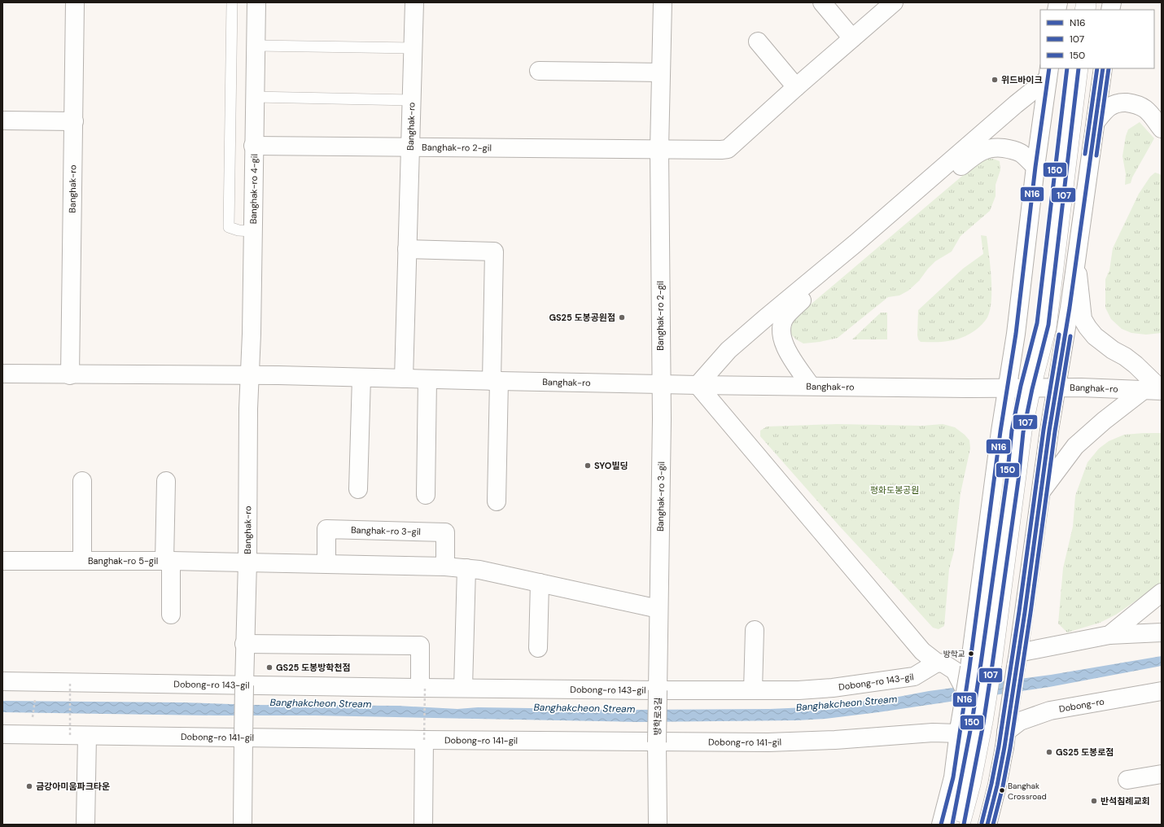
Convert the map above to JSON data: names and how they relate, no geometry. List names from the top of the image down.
{
  "streets": {
    "street": [
      "Banghak-ro",
      "Banghak-ro 2-gil",
      "Banghak-ro 4-gil",
      "Banghak-ro 3-gil",
      "Banghak-ro 5-gil",
      "Dobong-ro 143-gil",
      "Dobong-ro",
      "방학로3길",
      "Dobong-ro 141-gil"
    ]
  },
  "crossings": [
    ["Banghak-ro", "Banghak-ro 2-gil"],
    ["Banghak-ro", "Banghak-ro 4-gil"],
    ["Banghak-ro", "Banghak-ro 3-gil"],
    ["Banghak-ro", "Banghak-ro 5-gil"],
    ["Banghak-ro", "Dobong-ro 143-gil"],
    ["Banghak-ro", "Dobong-ro 141-gil"],
    ["Banghak-ro 2-gil", "Banghak-ro 4-gil"],
    ["Banghak-ro 2-gil", "Banghak-ro 3-gil"],
    ["Banghak-ro 3-gil", "Dobong-ro 143-gil"],
    ["Banghak-ro 3-gil", "방학로3길"],
    ["Dobong-ro 143-gil", "방학로3길"],
    ["방학로3길", "Dobong-ro 141-gil"]
  ],
  "water": ["Banghakcheon Stream"],
  "parks": ["평화도봉공원"],
  "places": [
    "위드바이크",
    "GS25 도봉공원점",
    "SYO빌딩",
    "방학교",
    "GS25 도봉방학천점",
    "GS25 도봉로점",
    "금강아미움파크타운",
    "Banghak Crossroad",
    "반석침례교회"
  ],
  "lines": ["transit line N16", "transit line 107", "transit line 150"],
  "legend": ["N16", "107", "150"]
}
